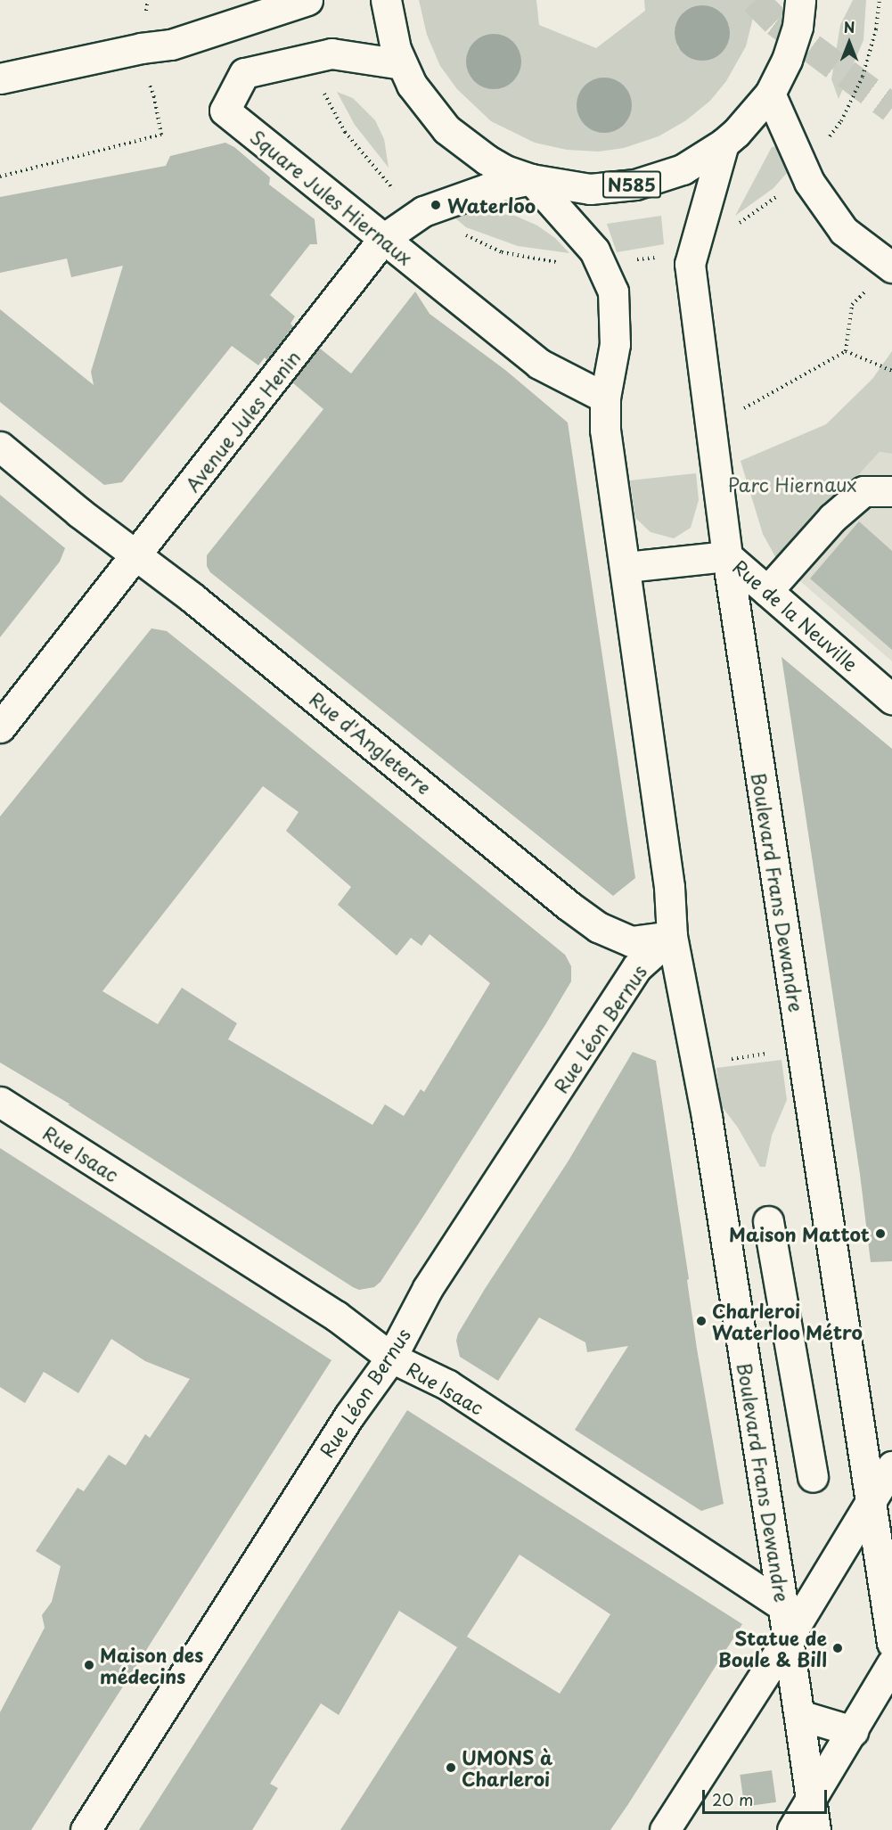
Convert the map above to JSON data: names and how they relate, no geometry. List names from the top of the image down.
{
  "streets": {
    "main road": [
      "N585",
      "Square Jules Hiernaux",
      "Avenue Jules Henin",
      "Rue de la Neuville",
      "Rue d'Angleterre",
      "Boulevard Frans Dewandre",
      "Rue Léon Bernus",
      "Rue Isaac"
    ]
  },
  "crossings": [
    ["N585", "Square Jules Hiernaux"],
    ["N585", "Avenue Jules Henin"],
    ["N585", "Boulevard Frans Dewandre"],
    ["Square Jules Hiernaux", "Avenue Jules Henin"],
    ["Square Jules Hiernaux", "Boulevard Frans Dewandre"],
    ["Avenue Jules Henin", "Rue d'Angleterre"],
    ["Avenue Jules Henin", "Boulevard Frans Dewandre"],
    ["Rue de la Neuville", "Boulevard Frans Dewandre"],
    ["Rue d'Angleterre", "Boulevard Frans Dewandre"],
    ["Rue d'Angleterre", "Rue Léon Bernus"],
    ["Boulevard Frans Dewandre", "Rue Léon Bernus"],
    ["Boulevard Frans Dewandre", "Rue Isaac"],
    ["Rue Léon Bernus", "Rue Isaac"]
  ],
  "parks": ["Parc Hiernaux"],
  "places": [
    "Waterloo",
    "Maison Mattot",
    "Charleroi Waterloo Métro",
    "Statue de Boule & Bill",
    "Maison des médecins",
    "UMONS à Charleroi"
  ],
  "scale_bar": "20 m",
  "north": "top"
}
